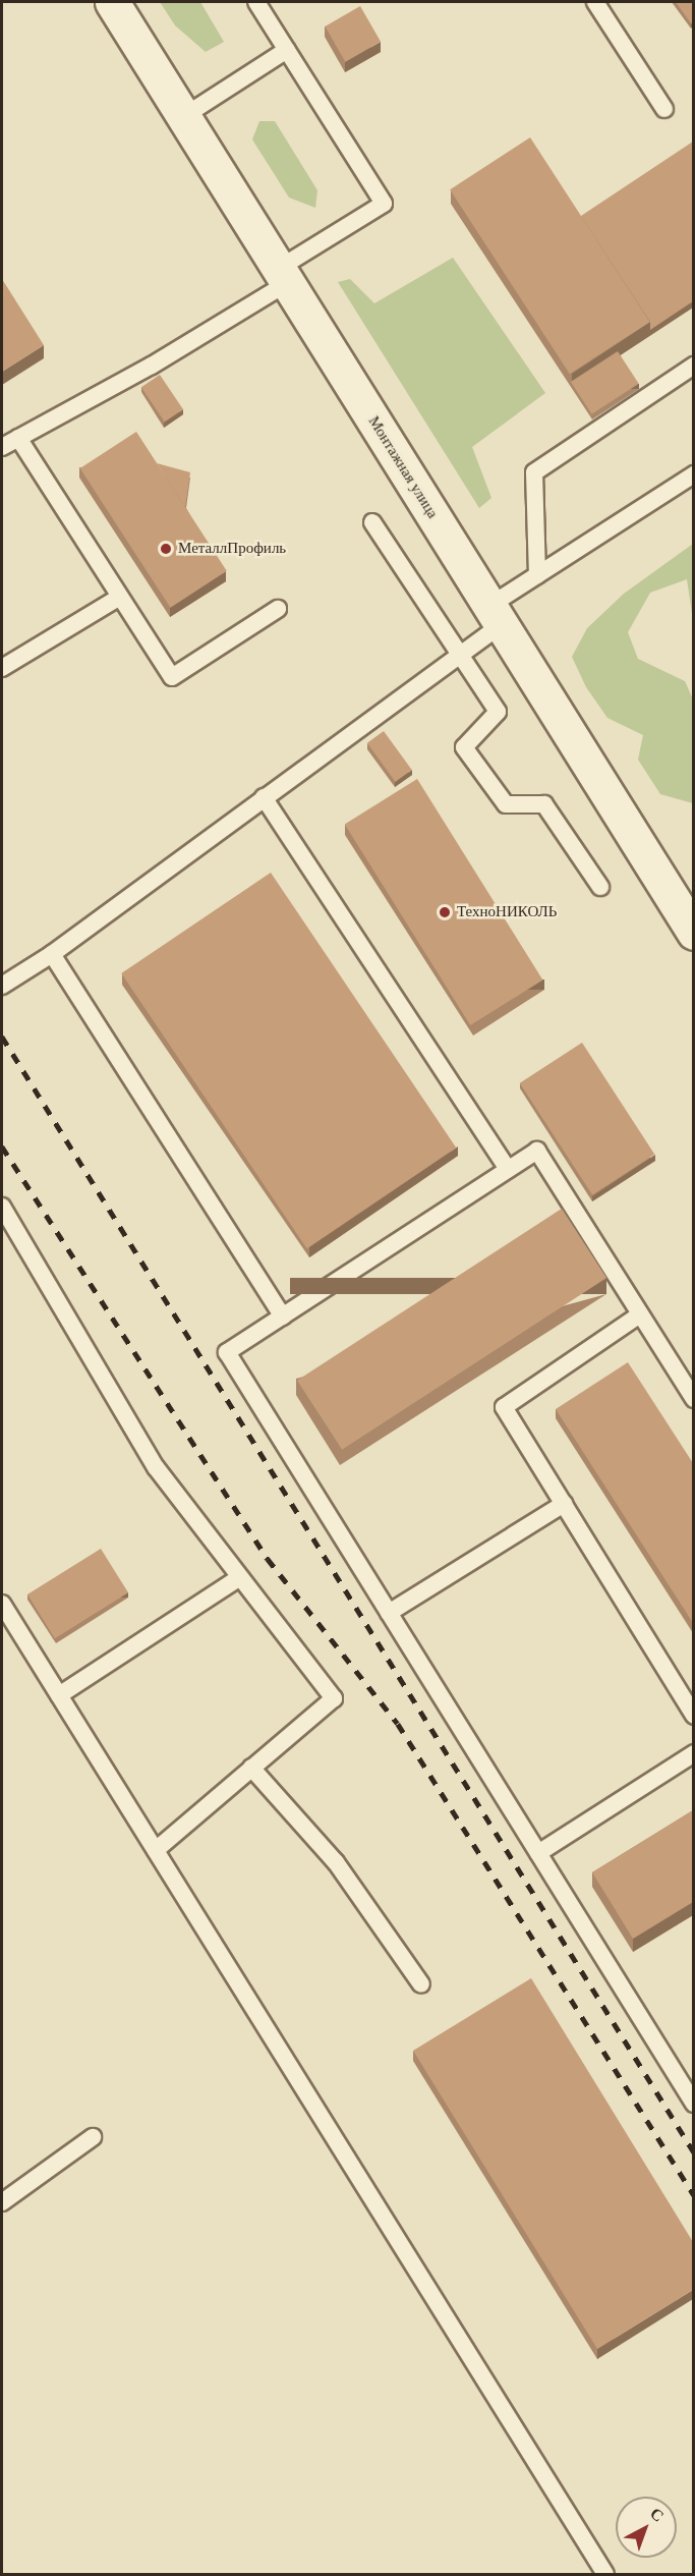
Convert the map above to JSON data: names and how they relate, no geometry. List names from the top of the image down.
{
  "streets": {
    "street": ["Монтажная улица"]
  },
  "places": ["МеталлПрофиль", "ТехноНИКОЛЬ"],
  "north": "top right"
}
